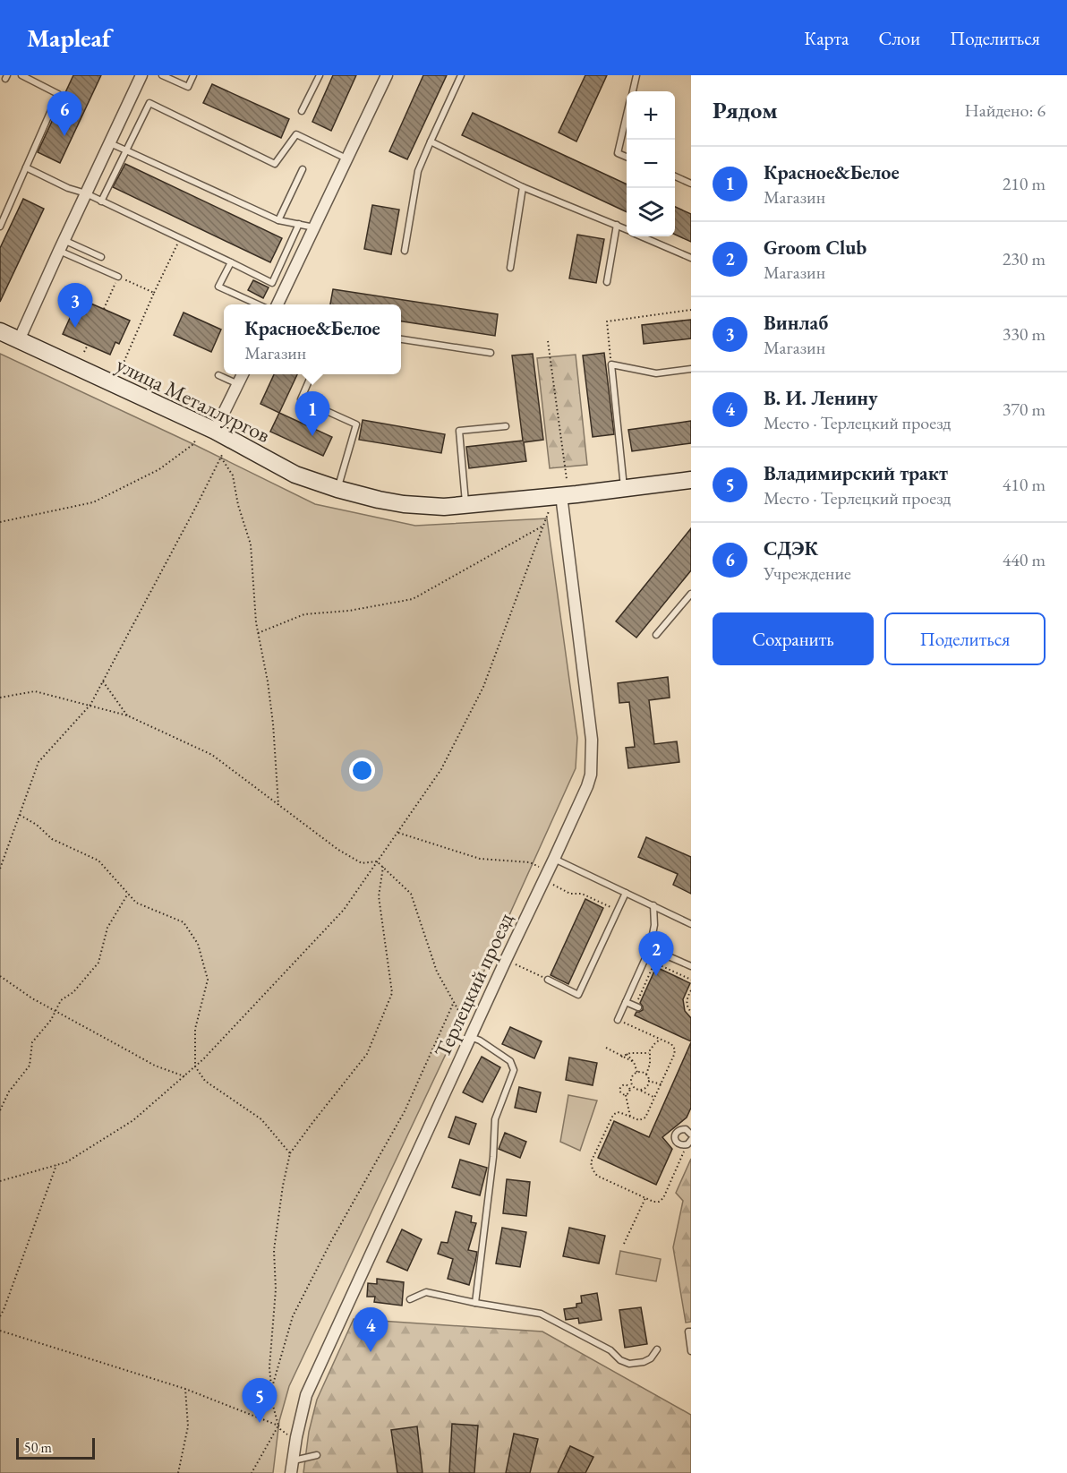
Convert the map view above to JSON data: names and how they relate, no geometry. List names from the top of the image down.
{
  "streets": {
    "street": ["улица Металлургов", "Терлецкий проезд"]
  },
  "crossings": [
    ["улица Металлургов", "Терлецкий проезд"]
  ],
  "scale_bar": "50 m",
  "page": {
    "header": "Mapleaf",
    "nav": ["Карта", "Слои", "Поделиться"],
    "heading": ["Рядом", "Найдено: 6"],
    "map_buttons": ["+", "−"],
    "pins": [
      "6",
      "3",
      "1",
      "2",
      "4",
      "5"
    ],
    "list": [
      {
        "mark": "1",
        "name": "Красное&Белое",
        "note": "Магазин",
        "value": "210 m"
      },
      {
        "mark": "2",
        "name": "Groom Club",
        "note": "Магазин",
        "value": "230 m"
      },
      {
        "mark": "3",
        "name": "Винлаб",
        "note": "Магазин",
        "value": "330 m"
      },
      {
        "mark": "4",
        "name": "В. И. Ленину",
        "note": "Место · Терлецкий проезд",
        "value": "370 m"
      },
      {
        "mark": "5",
        "name": "Владимирский тракт",
        "note": "Место · Терлецкий проезд",
        "value": "410 m"
      },
      {
        "mark": "6",
        "name": "СДЭК",
        "note": "Учреждение",
        "value": "440 m"
      }
    ],
    "popup": ["Красное&Белое", "Магазин"],
    "buttons": ["Сохранить", "Поделиться"],
    "scale": "50 m"
  }
}
